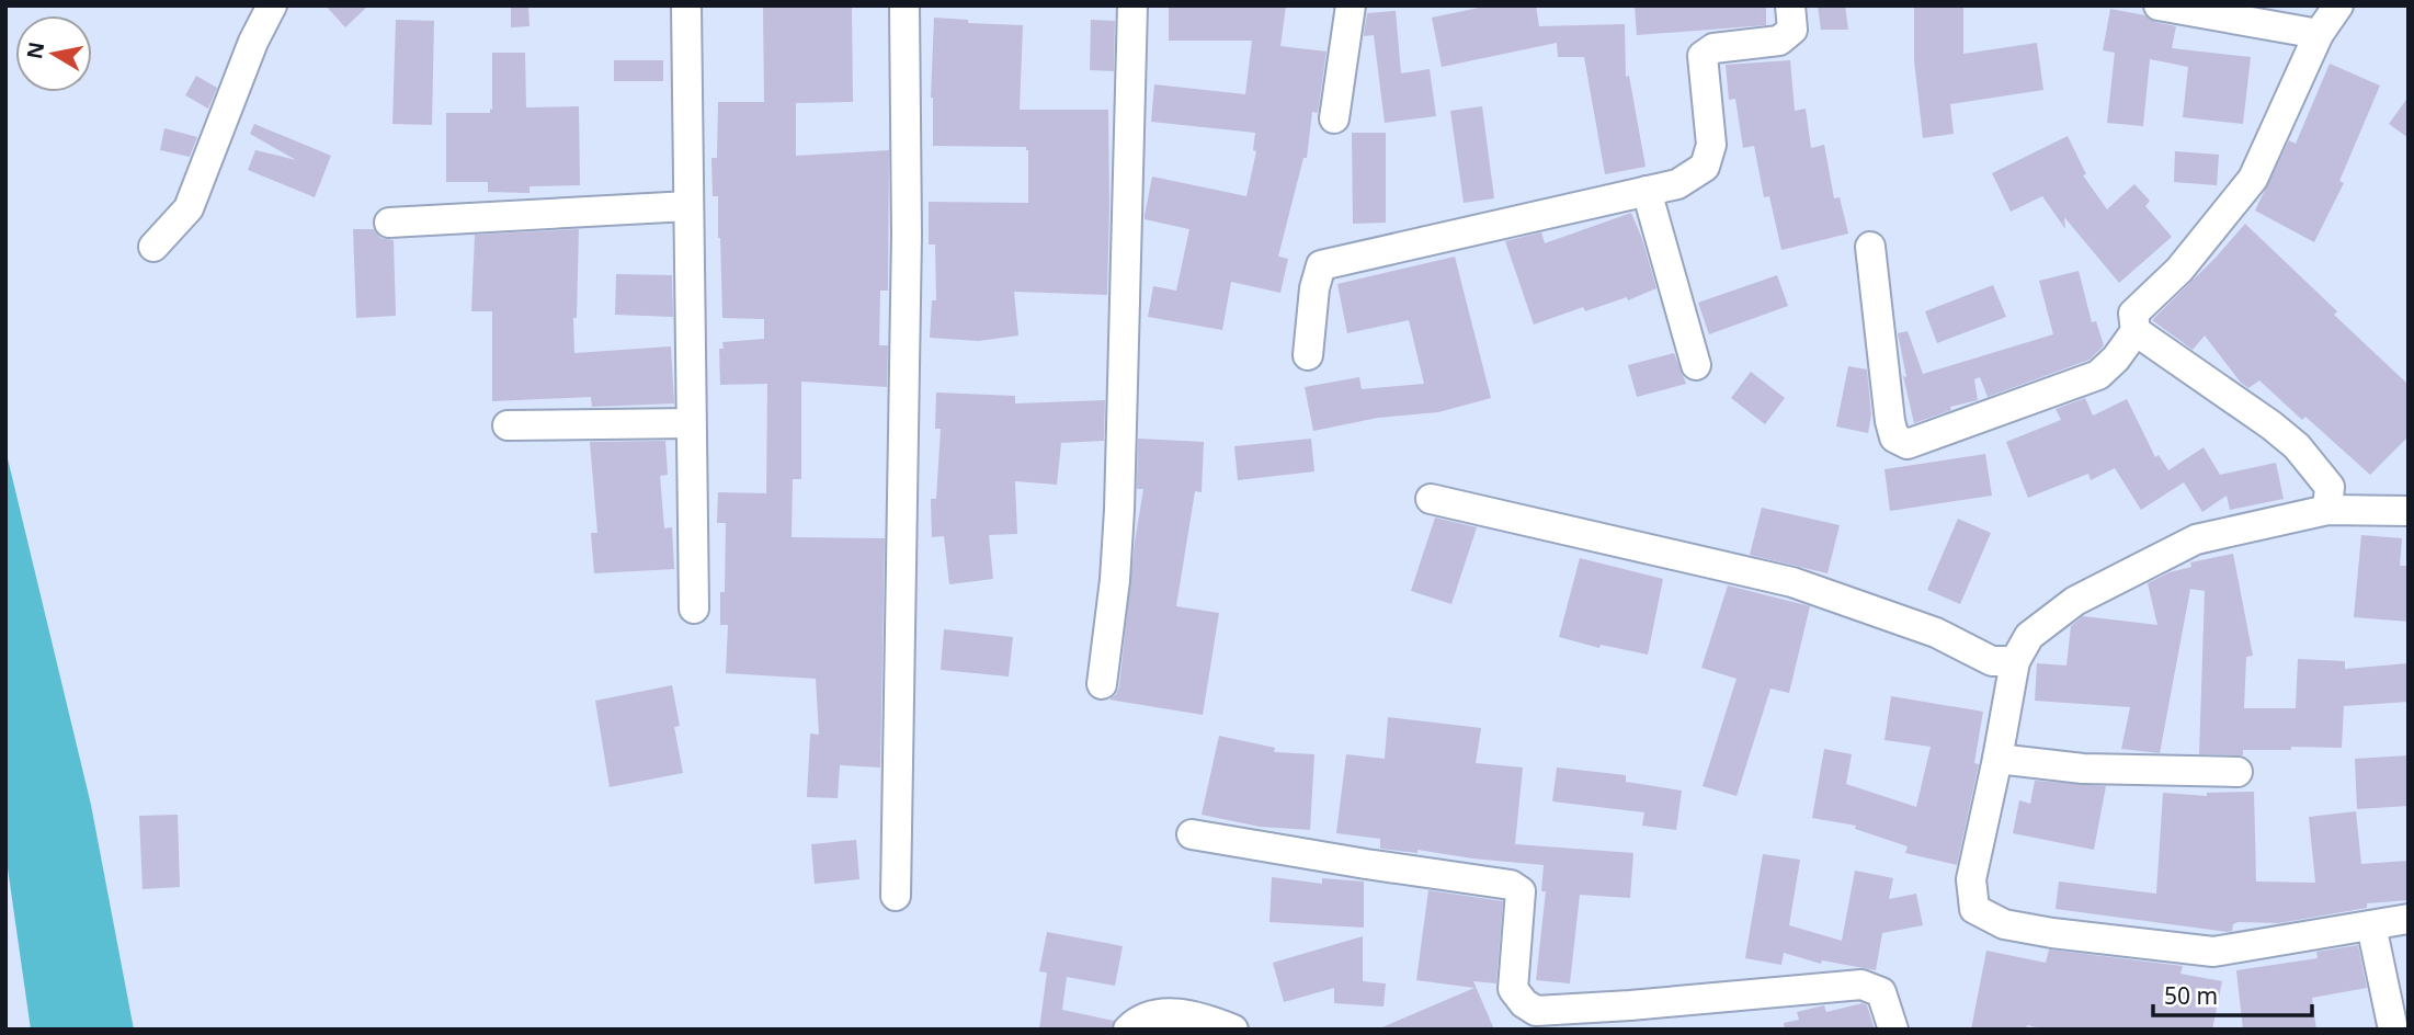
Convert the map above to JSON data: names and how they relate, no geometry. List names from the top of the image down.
{
  "scale_bar": "50 m",
  "north": "left"
}
